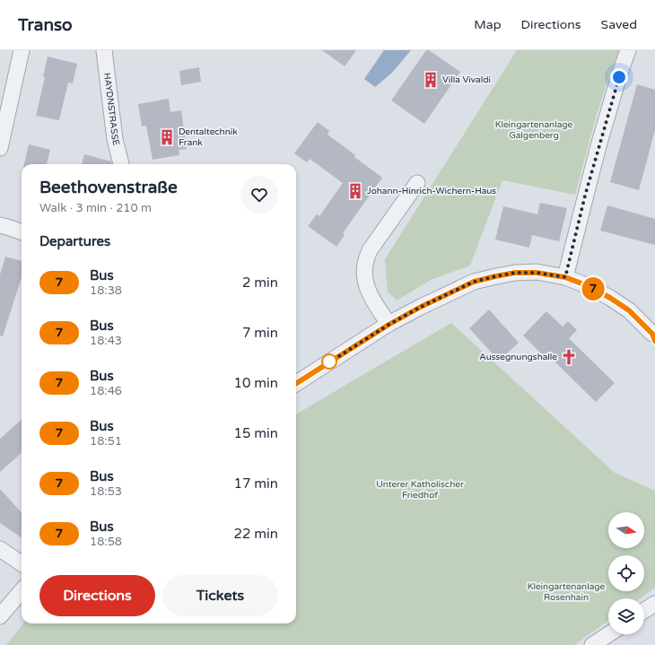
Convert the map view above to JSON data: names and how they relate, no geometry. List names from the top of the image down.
{
  "streets": {
    "street": ["HAYDNSTRASSE"]
  },
  "parks": ["Kleingartenanlage Galgenberg", "Unterer Katholischer Friedhof", "Kleingartenanlage Rosenhain"],
  "places": {
    "building": ["Villa Vivaldi", "Dentaltechnik Frank", "Johann-Hinrich-Wichern-Haus"],
    "church": ["Aussegnungshalle"]
  },
  "lines": ["bus line 7"],
  "north": "right",
  "page": {
    "header": "Transo",
    "nav": ["Map", "Directions", "Saved"],
    "on_map": "7",
    "heading": [
      ["Beethovenstraße", "Walk · 3 min · 210 m"],
      "Departures"
    ],
    "list": [
      {
        "mark": "7",
        "name": "Bus",
        "note": "18:38",
        "value": "2 min"
      },
      {
        "mark": "7",
        "name": "Bus",
        "note": "18:43",
        "value": "7 min"
      },
      {
        "mark": "7",
        "name": "Bus",
        "note": "18:46",
        "value": "10 min"
      },
      {
        "mark": "7",
        "name": "Bus",
        "note": "18:51",
        "value": "15 min"
      },
      {
        "mark": "7",
        "name": "Bus",
        "note": "18:53",
        "value": "17 min"
      },
      {
        "mark": "7",
        "name": "Bus",
        "note": "18:58",
        "value": "22 min"
      }
    ],
    "buttons": ["Directions", "Tickets"]
  }
}
